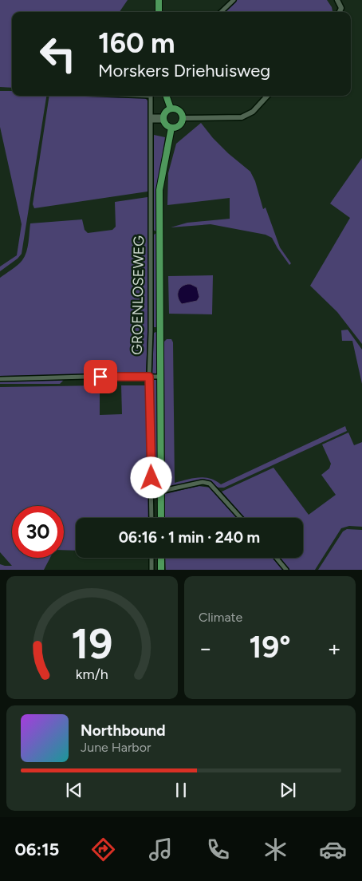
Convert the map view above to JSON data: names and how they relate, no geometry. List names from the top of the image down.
{
  "streets": {
    "main road": ["GROENLOSEWEG"]
  },
  "page": {
    "turn": ["160 m", "Morskers Driehuisweg"],
    "limit": "30",
    "trip": "06:16 · 1 min · 240 m",
    "tile": "Climate",
    "heat": ["−", "19°", "+"],
    "song": ["Northbound", "June Harbor"],
    "tabs": "06:15",
    "gauge": ["19", "km/h"]
  }
}
